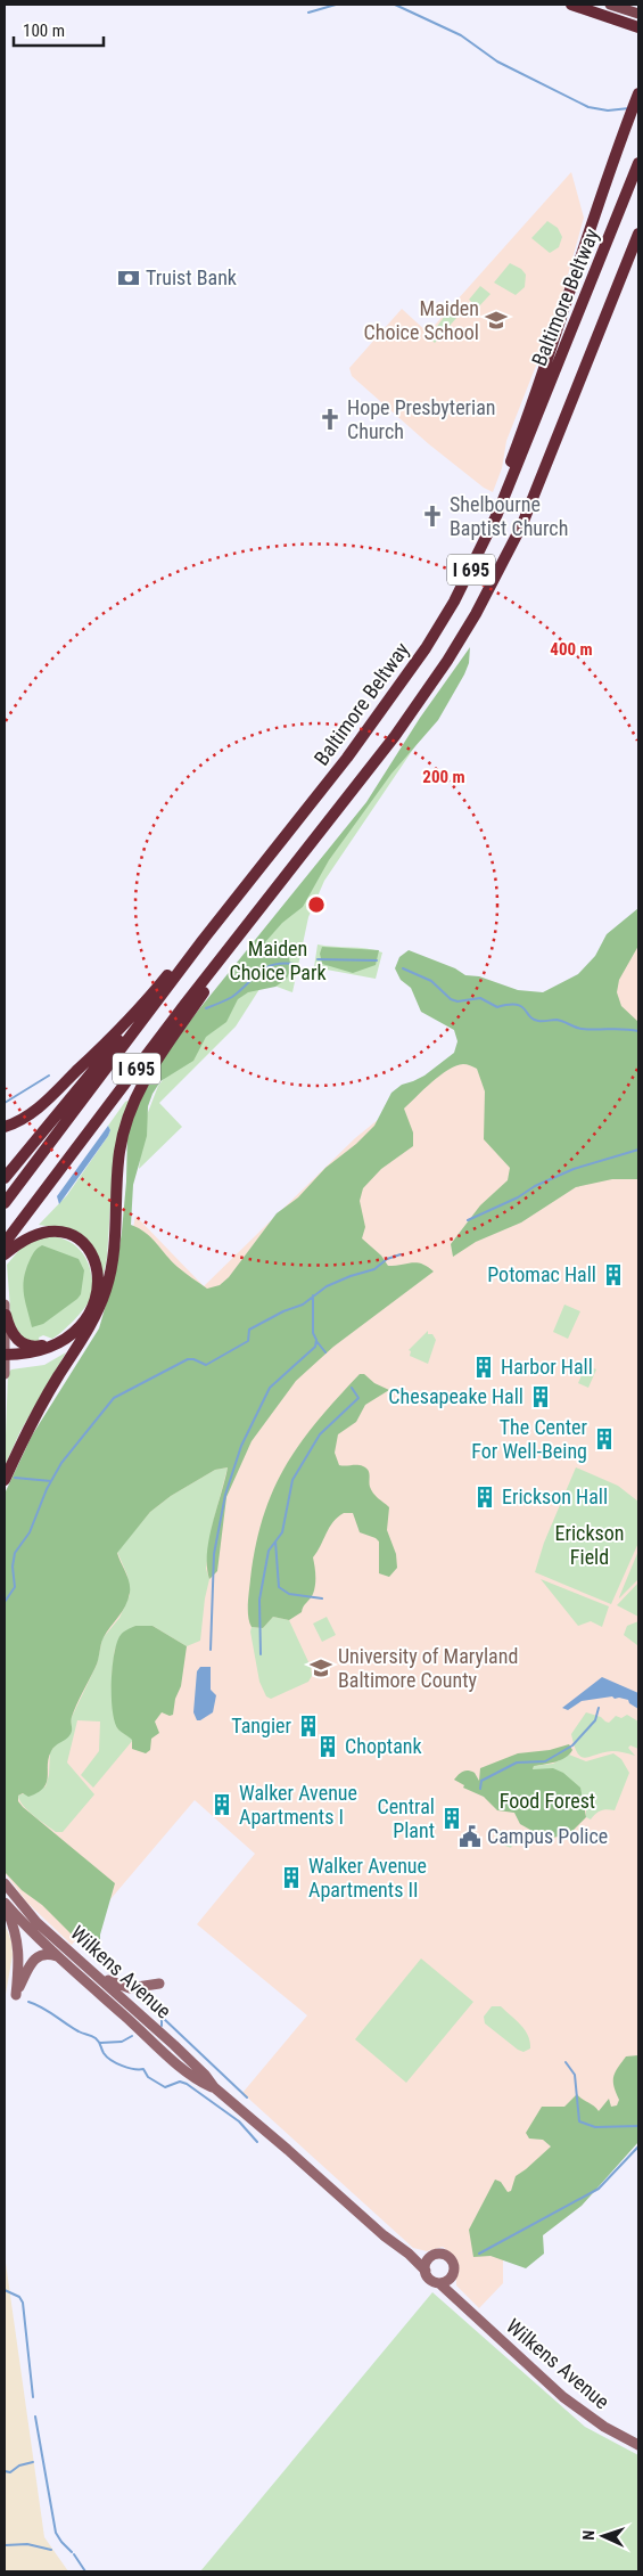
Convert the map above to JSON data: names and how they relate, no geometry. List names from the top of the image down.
{
  "streets": {
    "highway": ["Baltimore Beltway", "I 695"],
    "main road": ["Wilkens Avenue"]
  },
  "parks": ["Maiden Choice Park", "Erickson Field", "Food Forest"],
  "places": {
    "bank": ["Truist Bank"],
    "school or university": ["Maiden Choice School", "University of Maryland Baltimore County"],
    "church": ["Hope Presbyterian Church", "Shelbourne Baptist Church"],
    "building": [
      "Potomac Hall",
      "Harbor Hall",
      "Chesapeake Hall",
      "The Center For Well-Being",
      "Erickson Hall",
      "Tangier",
      "Choptank",
      "Walker Avenue Apartments I",
      "Central Plant",
      "Walker Avenue Apartments II"
    ],
    "public building": ["Campus Police"]
  },
  "scale_bar": "100 m",
  "north": "left",
  "rings": ["400 m", "200 m"]
}
